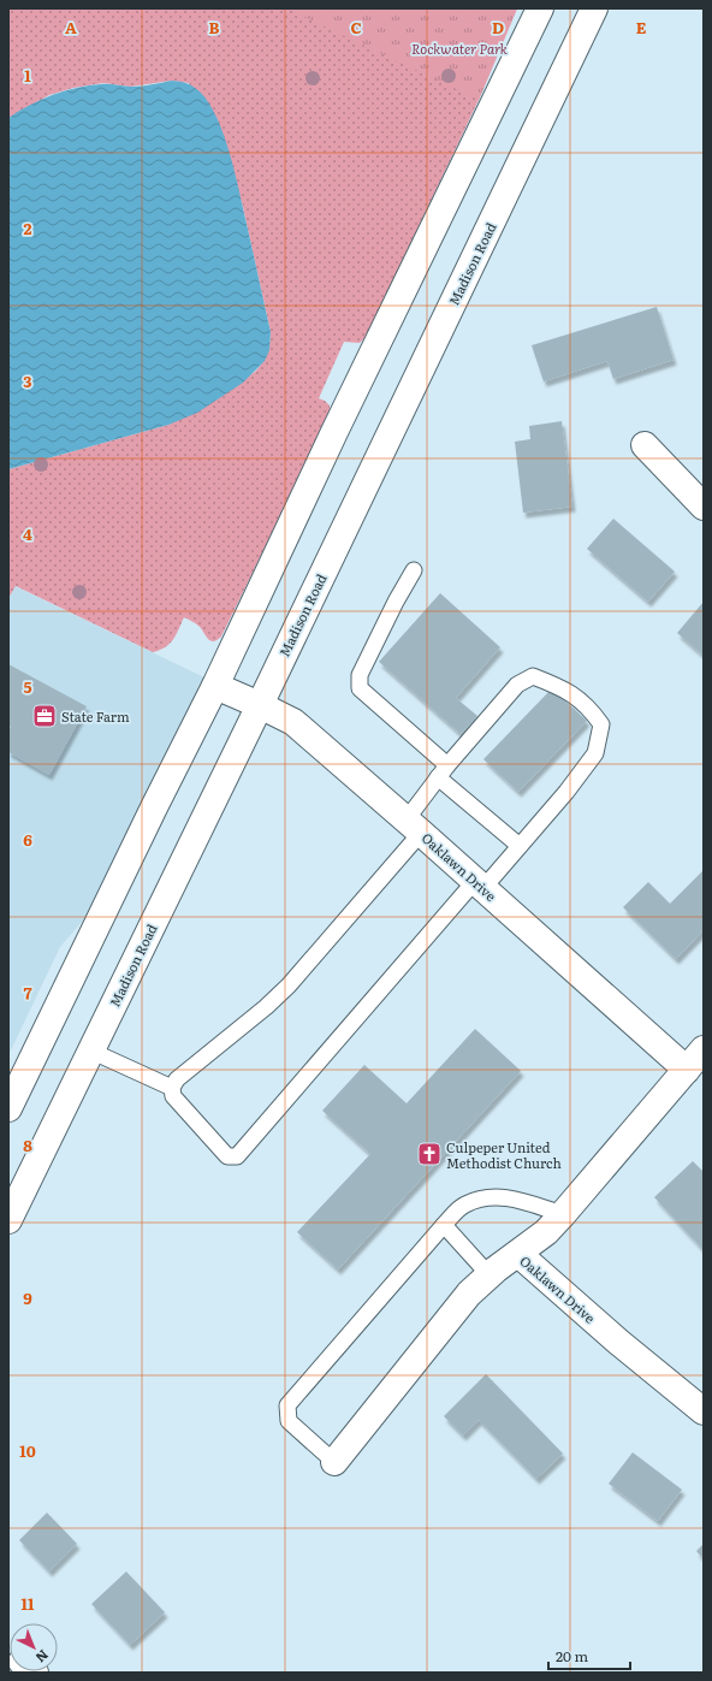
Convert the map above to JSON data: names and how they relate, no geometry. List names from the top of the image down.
{
  "streets": {
    "main road": ["Madison Road", "Oaklawn Drive"]
  },
  "crossings": [
    ["Madison Road", "Oaklawn Drive"]
  ],
  "parks": ["Rockwater Park"],
  "places": {
    "office": ["State Farm"],
    "church": ["Culpeper United Methodist Church"]
  },
  "scale_bar": "20 m",
  "north": "bottom right",
  "grid": {
    "columns": [
      "A",
      "B",
      "C",
      "D",
      "E"
    ],
    "rows": [
      "1",
      "2",
      "3",
      "4",
      "5",
      "6",
      "7",
      "8",
      "9",
      "10",
      "11"
    ]
  }
}
